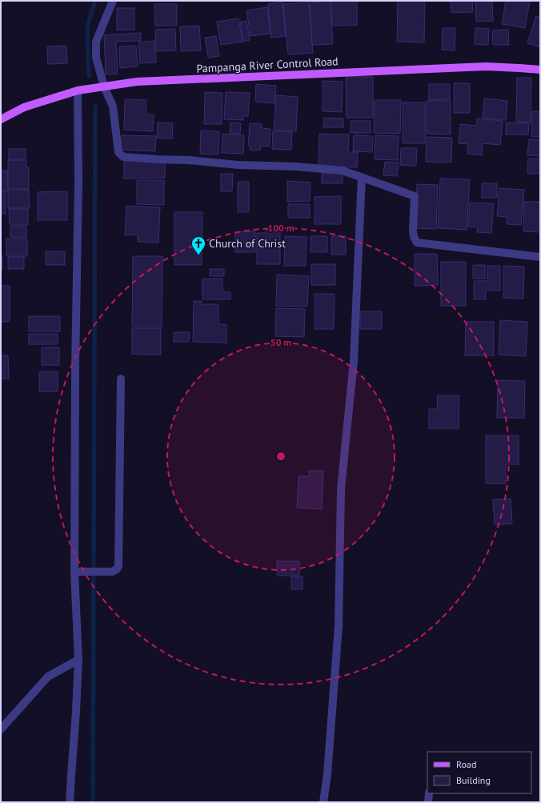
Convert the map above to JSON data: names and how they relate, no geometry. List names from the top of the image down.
{
  "streets": {
    "main road": ["Pampanga River Control Road"]
  },
  "places": {
    "church": ["Church of Christ"]
  },
  "legend": ["Road", "Building"],
  "rings": ["100 m", "50 m"]
}
